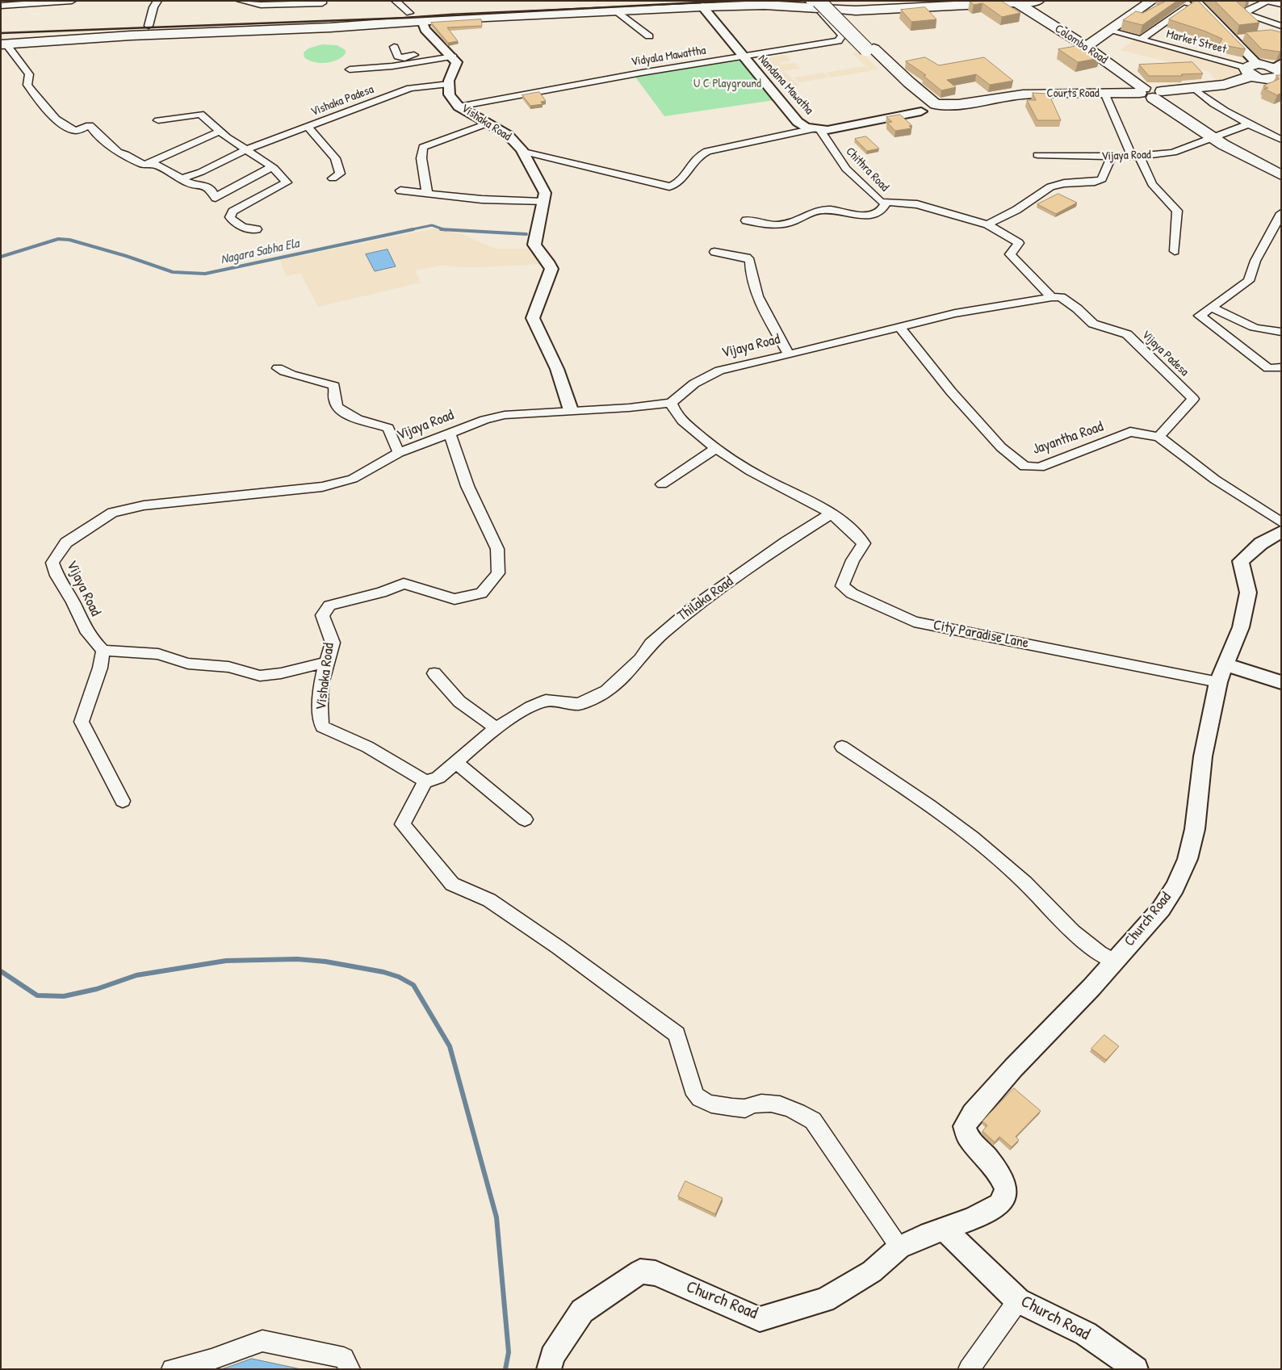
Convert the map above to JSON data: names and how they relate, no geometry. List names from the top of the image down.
{
  "streets": {
    "main road": ["Colombo Road", "Courts Road"],
    "street": [
      "Market Street",
      "Vidyala Mawattha",
      "Nandana Mawatha",
      "Vishaka Padesa",
      "Vishaka Road",
      "Vijaya Road",
      "Chithra Road",
      "Vijaya Padesa",
      "Jayantha Road",
      "Thilaka Road",
      "City Paradise Lane",
      "Church Road"
    ]
  },
  "crossings": [
    ["Market Street", "Courts Road"],
    ["Colombo Road", "Courts Road"],
    ["Colombo Road", "Vijaya Road"],
    ["Vidyala Mawattha", "Nandana Mawatha"],
    ["Vidyala Mawattha", "Vishaka Road"],
    ["Nandana Mawatha", "Courts Road"],
    ["Nandana Mawatha", "Chithra Road"],
    ["Vishaka Padesa", "Vishaka Road"],
    ["Vishaka Road", "Vijaya Road"],
    ["Vishaka Road", "Thilaka Road"],
    ["Vijaya Road", "Vijaya Padesa"],
    ["Vijaya Road", "Jayantha Road"],
    ["Vijaya Padesa", "Jayantha Road"],
    ["Thilaka Road", "City Paradise Lane"],
    ["City Paradise Lane", "Church Road"]
  ],
  "water": ["Nagara Sabha Ela"],
  "parks": ["U C Playground"]
}
